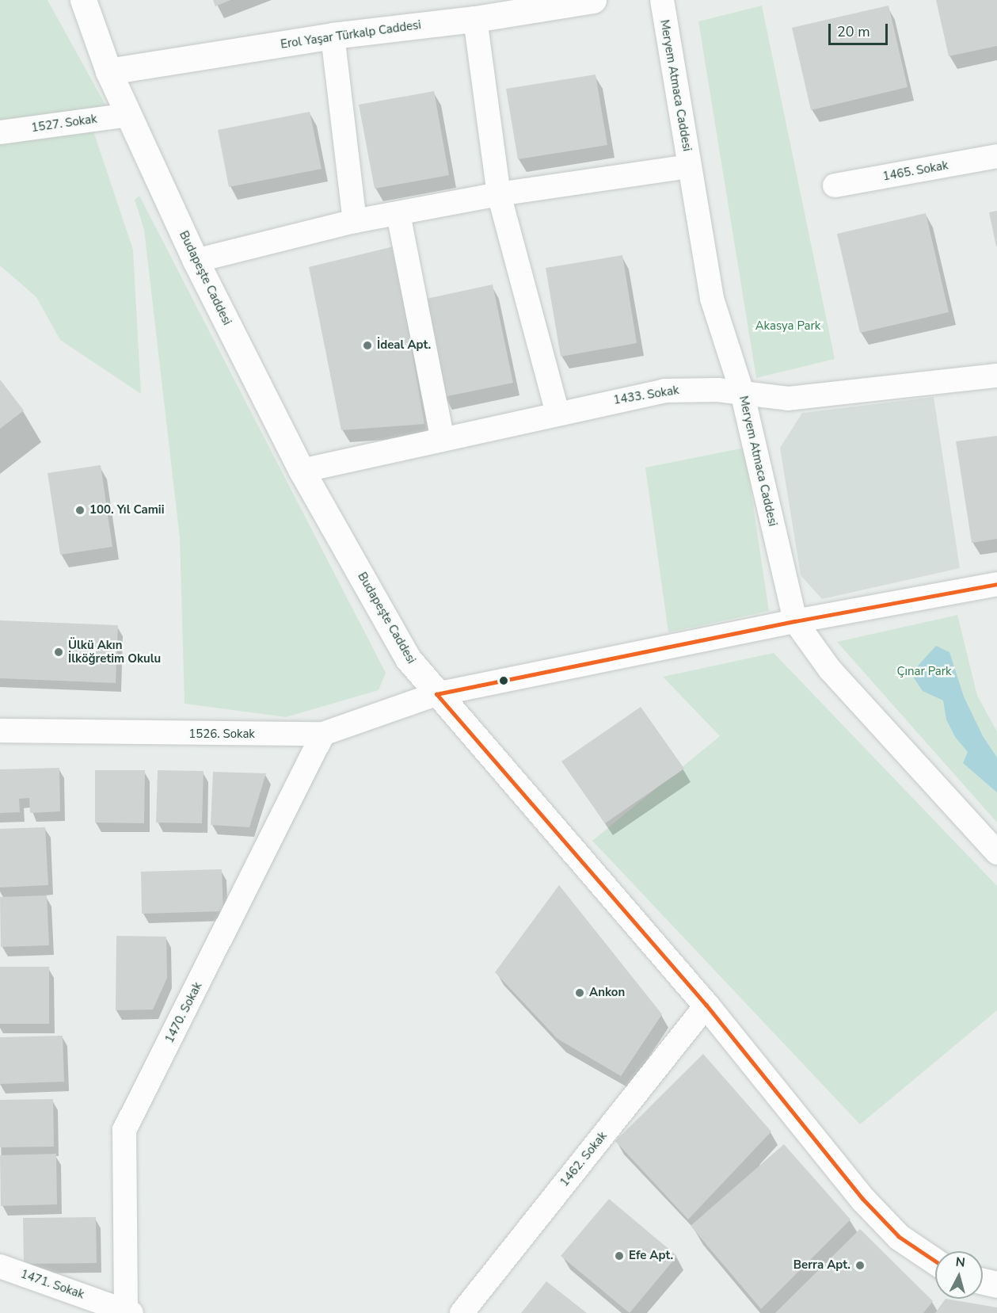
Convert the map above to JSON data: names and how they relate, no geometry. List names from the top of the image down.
{
  "streets": {
    "street": [
      "Erol Yaşar Türkalp Caddesi",
      "Meryem Atmaca Caddesi",
      "1527. Sokak",
      "1465. Sokak",
      "Budapeşte Caddesi",
      "1433. Sokak",
      "1526. Sokak",
      "1470. Sokak",
      "1462. Sokak",
      "1471. Sokak"
    ]
  },
  "crossings": [
    ["Erol Yaşar Türkalp Caddesi", "Budapeşte Caddesi"],
    ["Meryem Atmaca Caddesi", "1433. Sokak"],
    ["Meryem Atmaca Caddesi", "1526. Sokak"],
    ["1527. Sokak", "Budapeşte Caddesi"],
    ["Budapeşte Caddesi", "1433. Sokak"],
    ["Budapeşte Caddesi", "1526. Sokak"],
    ["Budapeşte Caddesi", "1462. Sokak"],
    ["1526. Sokak", "1470. Sokak"],
    ["1470. Sokak", "1471. Sokak"]
  ],
  "parks": ["Akasya Park", "Çınar Park"],
  "places": [
    "İdeal Apt.",
    "100. Yıl Camii",
    "Ülkü Akın İlköğretim Okulu",
    "Ankon",
    "Efe Apt.",
    "Berra Apt."
  ],
  "scale_bar": "20 m",
  "north": "top"
}
